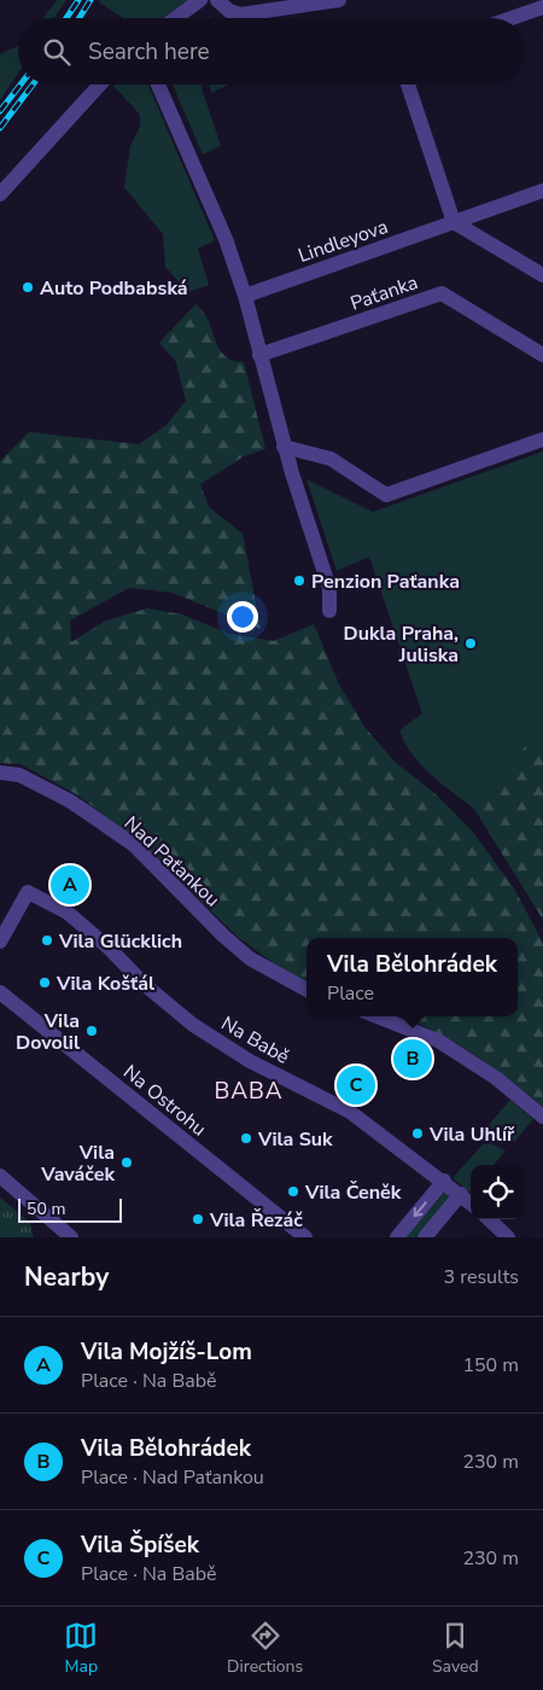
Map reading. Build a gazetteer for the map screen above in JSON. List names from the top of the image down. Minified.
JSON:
{"streets":{"street":["Lindleyova","Paťanka","Nad Paťankou","Na Babě","Na Ostrohu"]},"districts":["BABA"],"places":["Auto Podbabská","Penzion Paťanka","Dukla Praha, Juliska","Vila Glücklich","Vila Košťál","Vila Dovolil","Vila Uhlíř","Vila Suk","Vila Vaváček","Vila Čeněk","Vila Řezáč"],"scale_bar":"50 m","page":{"search":"Search here","pins":["A","B","C"],"popup":["Vila Bělohrádek","Place"],"scale":"50 m","heading":["Nearby","3 results"],"list":[{"mark":"A","name":"Vila Mojžíš-Lom","note":"Place · Na Babě","value":"150 m"},{"mark":"B","name":"Vila Bělohrádek","note":"Place · Nad Paťankou","value":"230 m"},{"mark":"C","name":"Vila Špíšek","note":"Place · Na Babě","value":"230 m"}],"nav":["Map","Directions","Saved"]}}
